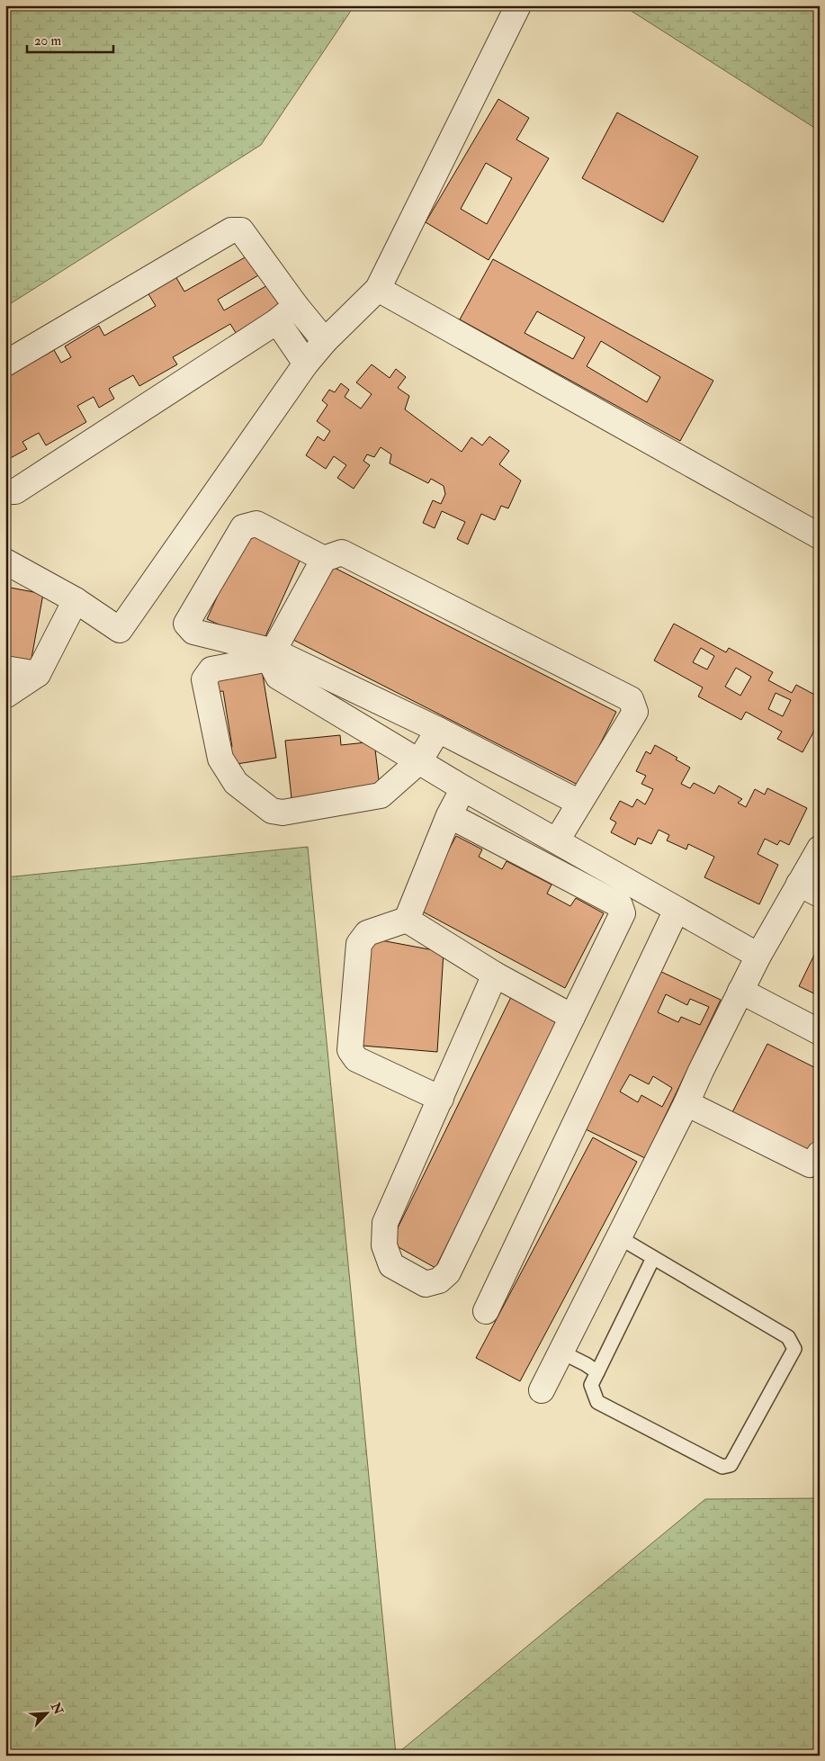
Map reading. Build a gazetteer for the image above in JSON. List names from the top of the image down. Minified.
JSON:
{"scale_bar":"20 m","north":"top right"}
